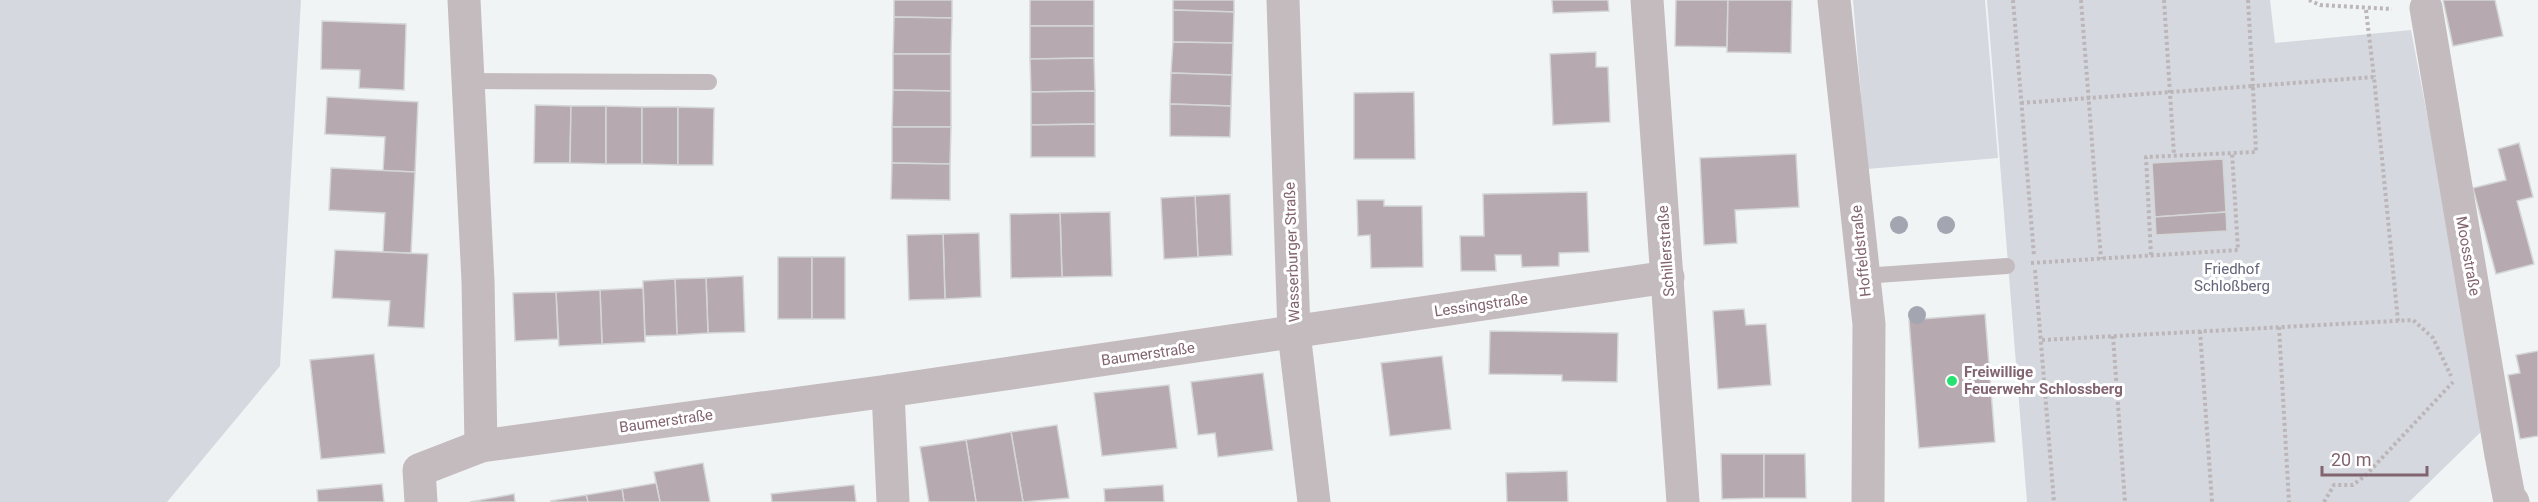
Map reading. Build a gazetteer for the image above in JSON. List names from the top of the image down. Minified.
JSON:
{"streets":{"street":["Schillerstraße","Hoffeldstraße","Wasserburger Straße","Moosstraße","Lessingstraße","Baumerstraße"]},"crossings":[["Schillerstraße","Lessingstraße"],["Wasserburger Straße","Lessingstraße"],["Wasserburger Straße","Baumerstraße"],["Lessingstraße","Baumerstraße"]],"parks":["Friedhof Schloßberg"],"places":["Freiwillige Feuerwehr Schlossberg"],"scale_bar":"20 m"}
